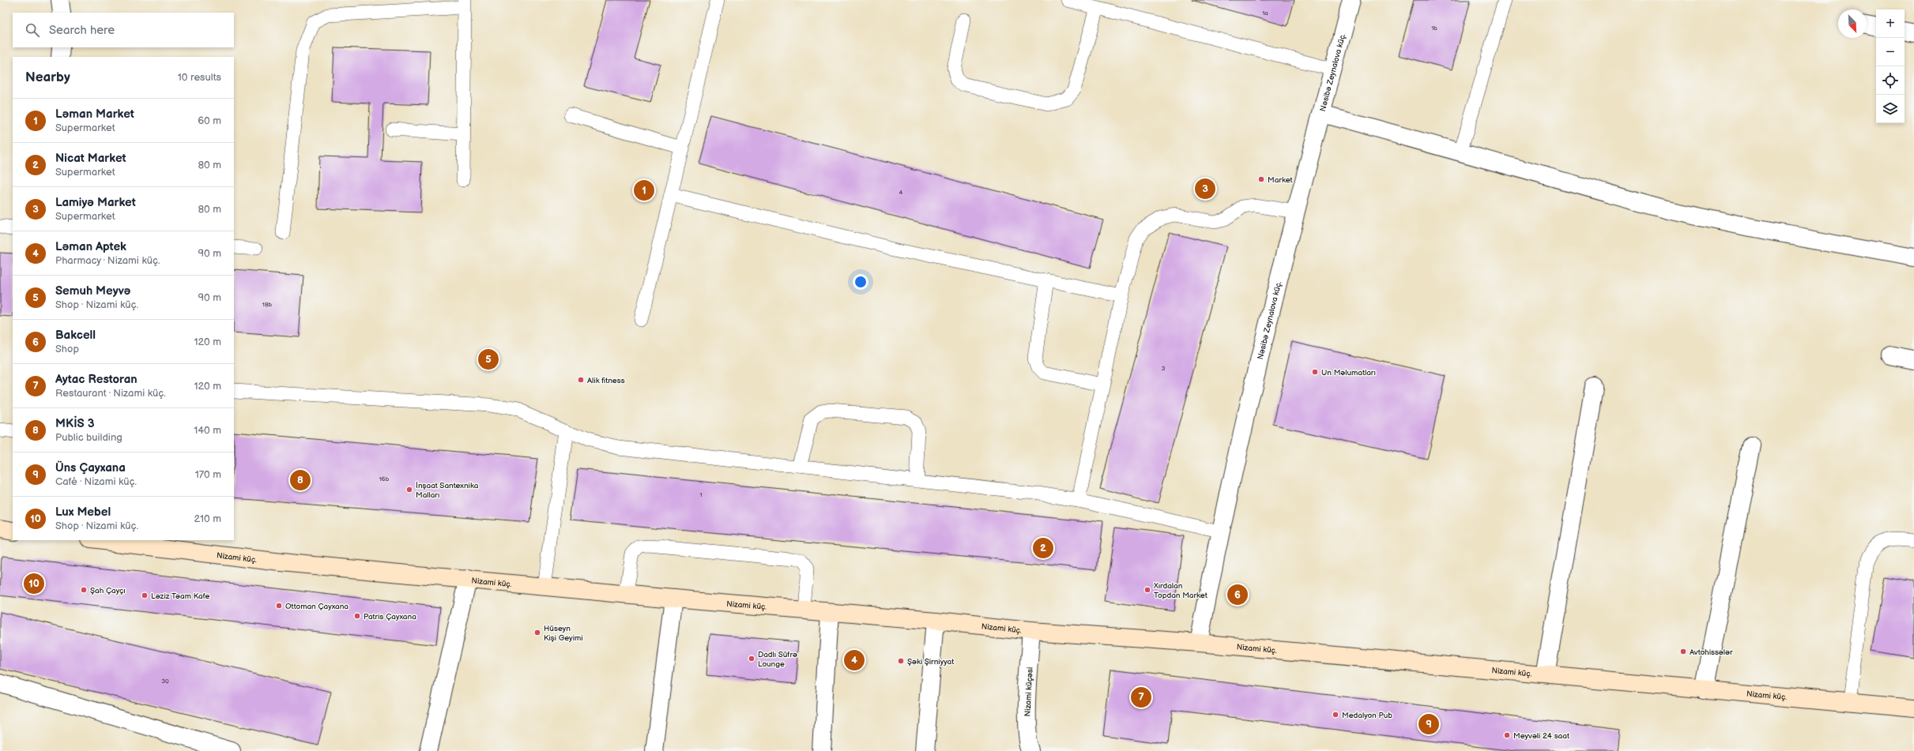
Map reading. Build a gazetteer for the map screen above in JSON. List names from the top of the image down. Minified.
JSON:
{"streets":{"street":["Nəsibə Zeynalova küç.","Nizami küç.","Nizami küçəsi"]},"crossings":[["Nəsibə Zeynalova küç.","Nizami küç."],["Nizami küç.","Nizami küçəsi"]],"places":["Market","Un Məlumatları","Alik fitness","İnşaat Santexnika Malları","Şah Çayçı","Xırdalan Topdan Market","Ləziz Təam Kafe","Ottoman Çayxana","Patris Çayxana","Hüseyn Kişi Geyimi","Avtohissələr","Dadlı Süfrə Lounge","Şəki Şirniyyat","Medalyon Pub","Meyvəli 24 saat"],"house_numbers":["1a","1b","4","18b","3","16b","1","30"],"north":"bottom right","page":{"map_buttons":["+","−"],"search":"Search here","heading":["Nearby","10 results"],"list":[{"mark":"1","name":"Ləman Market","note":"Supermarket","value":"60 m"},{"mark":"2","name":"Nicat Market","note":"Supermarket","value":"80 m"},{"mark":"3","name":"Lamiyə Market","note":"Supermarket","value":"80 m"},{"mark":"4","name":"Ləman Aptek","note":"Pharmacy · Nizami küç.","value":"90 m"},{"mark":"5","name":"Semuh Meyvə","note":"Shop · Nizami küç.","value":"90 m"},{"mark":"6","name":"Bakcell","note":"Shop","value":"120 m"},{"mark":"7","name":"Aytac Restoran","note":"Restaurant · Nizami küç.","value":"120 m"},{"mark":"8","name":"MKİS 3","note":"Public building","value":"140 m"},{"mark":"9","name":"Üns Çayxana","note":"Café · Nizami küç.","value":"170 m"},{"mark":"10","name":"Lux Mebel","note":"Shop · Nizami küç.","value":"210 m"}],"pins":["3","1","5","8","2","10","6","4","7","9"]}}
